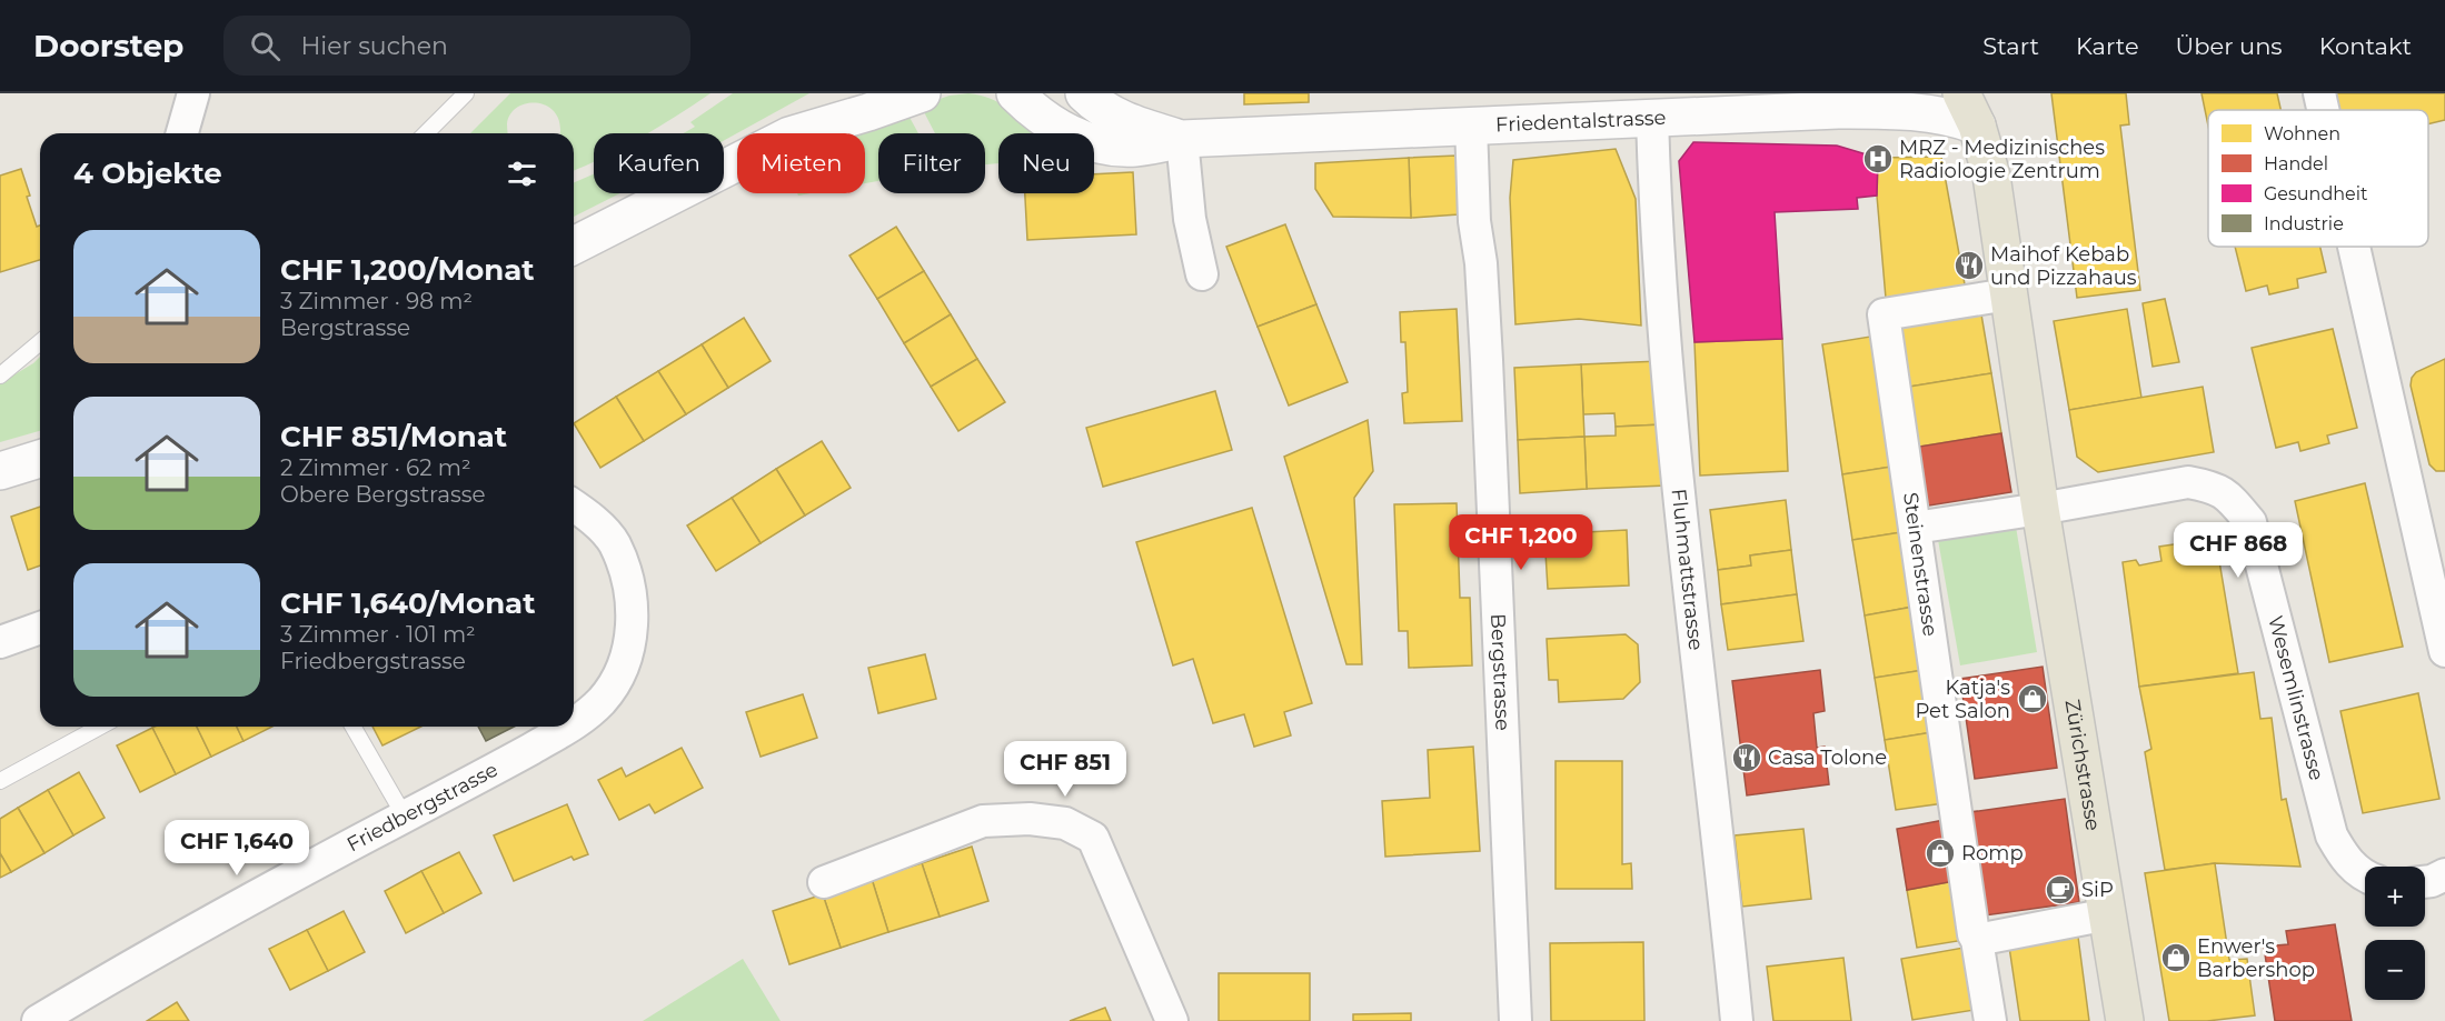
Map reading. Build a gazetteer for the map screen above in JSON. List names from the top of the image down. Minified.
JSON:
{"streets":{"main road":["Friedentalstrasse","Zürichstrasse"],"street":["Steinenstrasse","Fluhmattstrasse","Bergstrasse","Wesemlinstrasse","Friedbergstrasse"]},"crossings":[["Friedentalstrasse","Fluhmattstrasse"],["Friedentalstrasse","Bergstrasse"],["Friedentalstrasse","Zürichstrasse"],["Steinenstrasse","Zürichstrasse"],["Wesemlinstrasse","Zürichstrasse"]],"places":{"hospital":["MRZ - Medizinisches Radiologie Zentrum"],"restaurant":["Maihof Kebab und Pizzahaus","Casa Tolone"],"shop":["Katja's Pet Salon","Romp","Enwer's Barbershop"],"cafe":["SiP"]},"legend":["Wohnen","Handel","Gesundheit","Industrie"],"page":{"header":"Doorstep","search":"Hier suchen","nav":["Start","Karte","Über uns","Kontakt"],"chip":["Kaufen","Mieten","Filter","Neu"],"heading":"4 Objekte","list":[{"name":"CHF 1,200/Monat","note":"3 Zimmer · 98 m² · Bergstrasse"},{"name":"CHF 851/Monat","note":"2 Zimmer · 62 m² · Obere Bergstrasse"},{"name":"CHF 1,640/Monat","note":"3 Zimmer · 101 m² · Friedbergstrasse"}],"price":["CHF 1,200","CHF 868","CHF 851","CHF 1,640"],"map_buttons":["+","−"]}}
